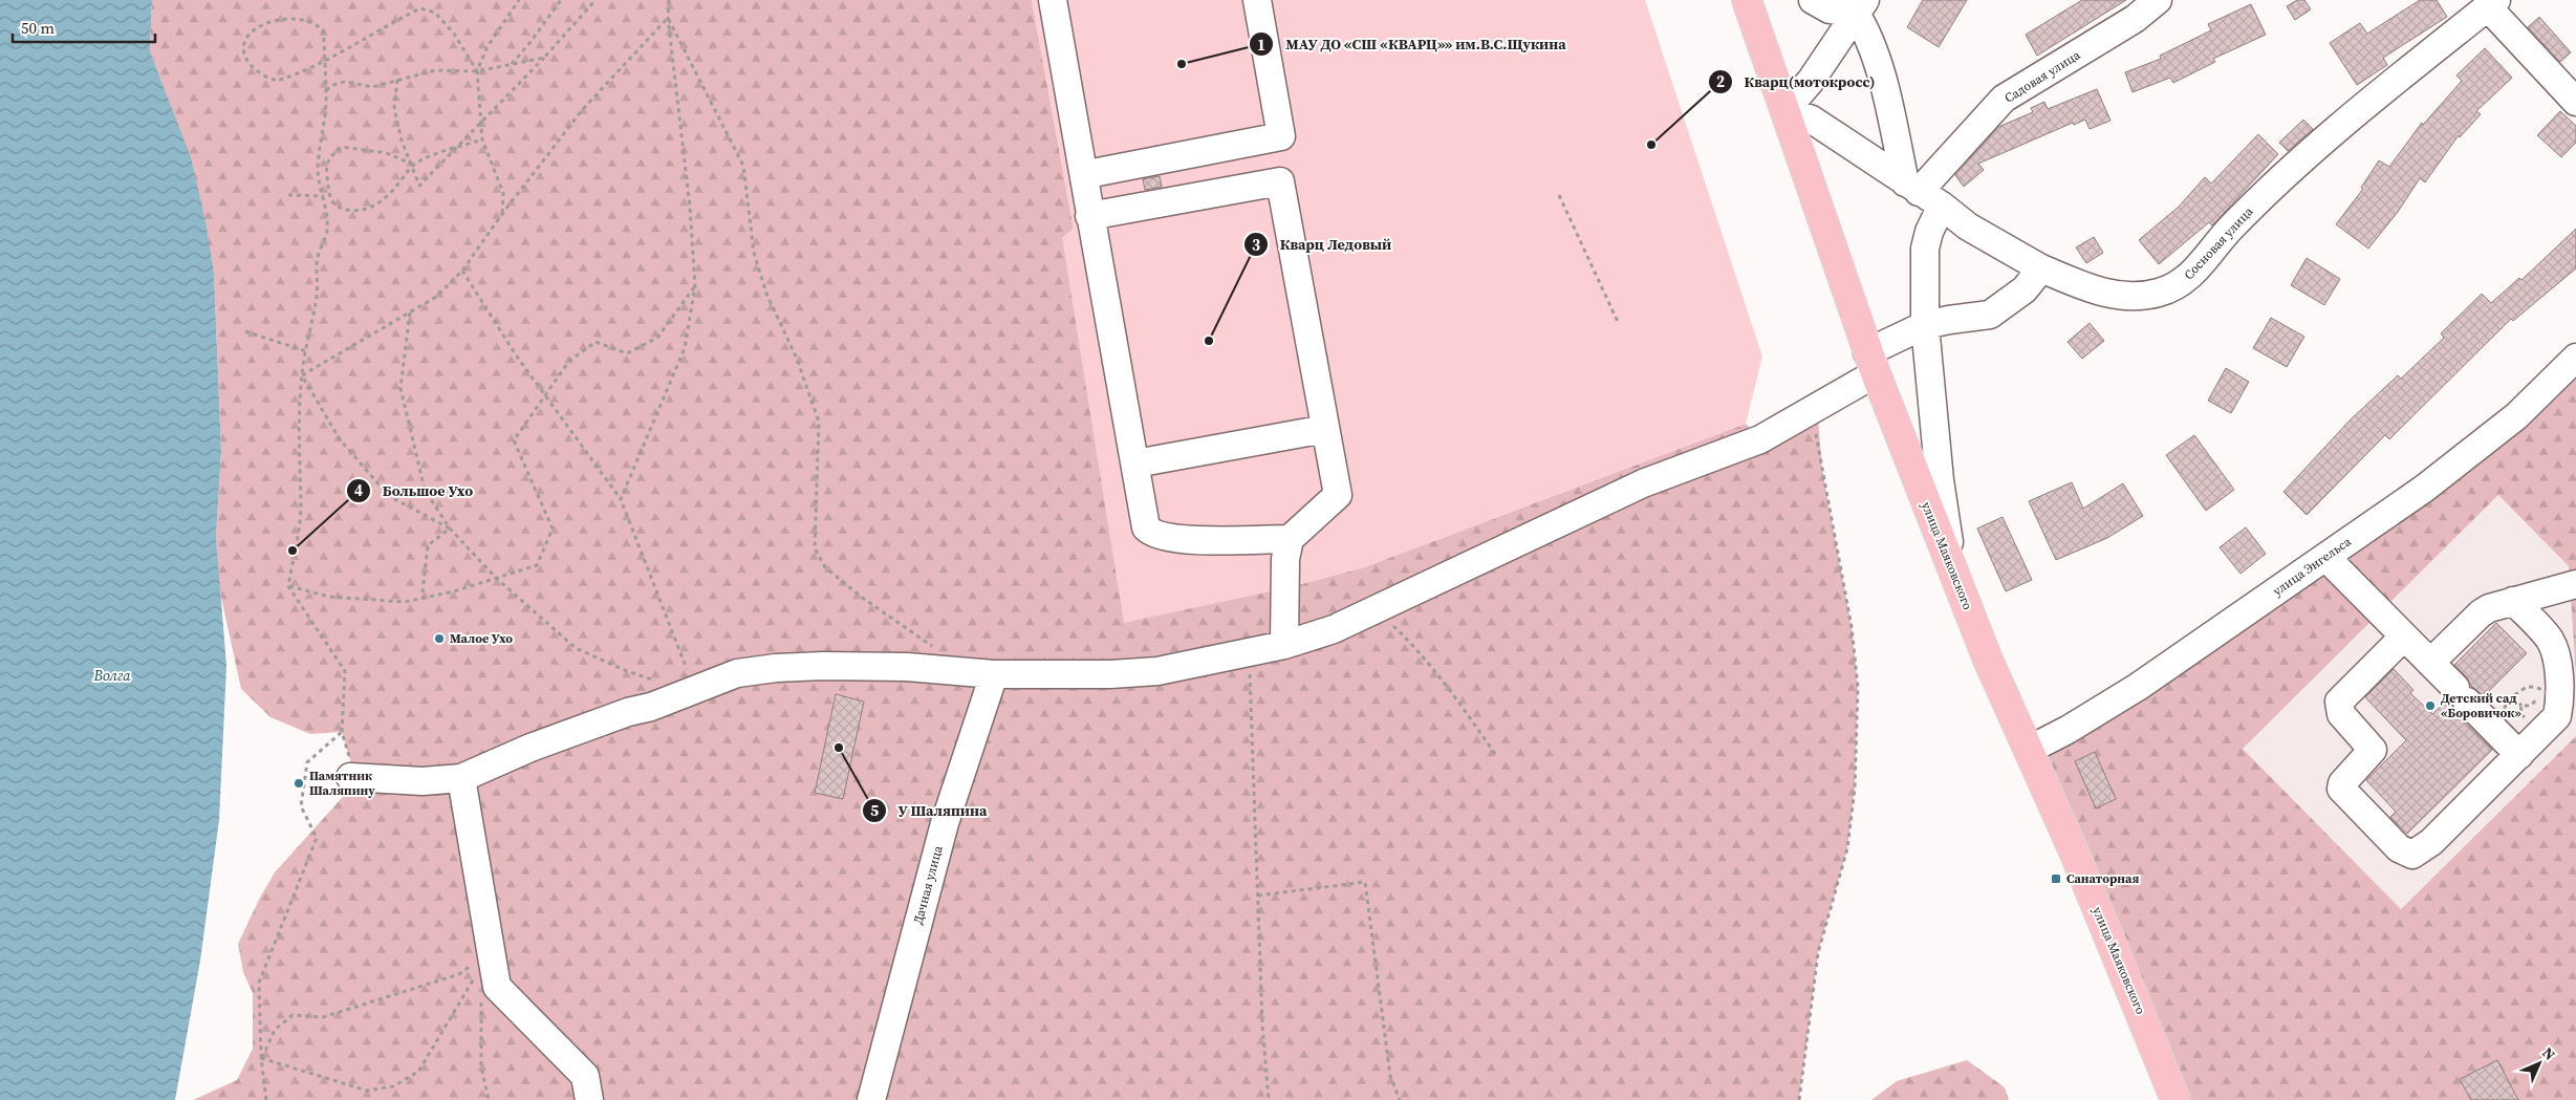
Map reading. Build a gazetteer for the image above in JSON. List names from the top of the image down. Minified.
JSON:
{"streets":{"main road":["улица Маяковского"],"street":["Садовая улица","Сосновая улица","улица Энгельса","Дачная улица"]},"crossings":[["Садовая улица","Сосновая улица"],["Сосновая улица","улица Маяковского"],["улица Маяковского","улица Энгельса"]],"water":["Волга"],"places":{"other":["МАУ ДО «СШ «КВАРЦ»» им.В.С.Щукина","Кварц(мотокросс)","Кварц Ледовый","Большое Ухо","Малое Ухо","Детский сад «Боровичок»","У Шаляпина","Памятник Шаляпину"],"transit":["Санаторная"]},"scale_bar":"50 m","north":"top right"}
